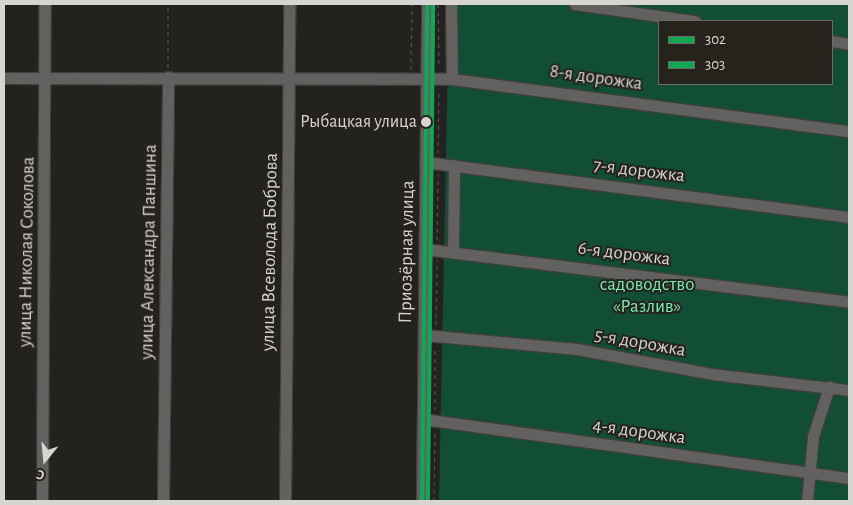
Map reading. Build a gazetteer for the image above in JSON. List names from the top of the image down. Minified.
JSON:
{"streets":{"street":["8-я дорожка","7-я дорожка","улица Николая Соколова","улица Александра Паншина","улица Всеволода Боброва","Приозёрная улица","6-я дорожка","5-я дорожка","4-я дорожка"]},"crossings":[["8-я дорожка","Приозёрная улица"],["7-я дорожка","Приозёрная улица"],["Приозёрная улица","6-я дорожка"],["Приозёрная улица","5-я дорожка"],["Приозёрная улица","4-я дорожка"]],"parks":["садоводство «Разлив»"],"places":["Рыбацкая улица"],"lines":["transit line 302","transit line 303"],"legend":["302","303"],"north":"bottom"}
